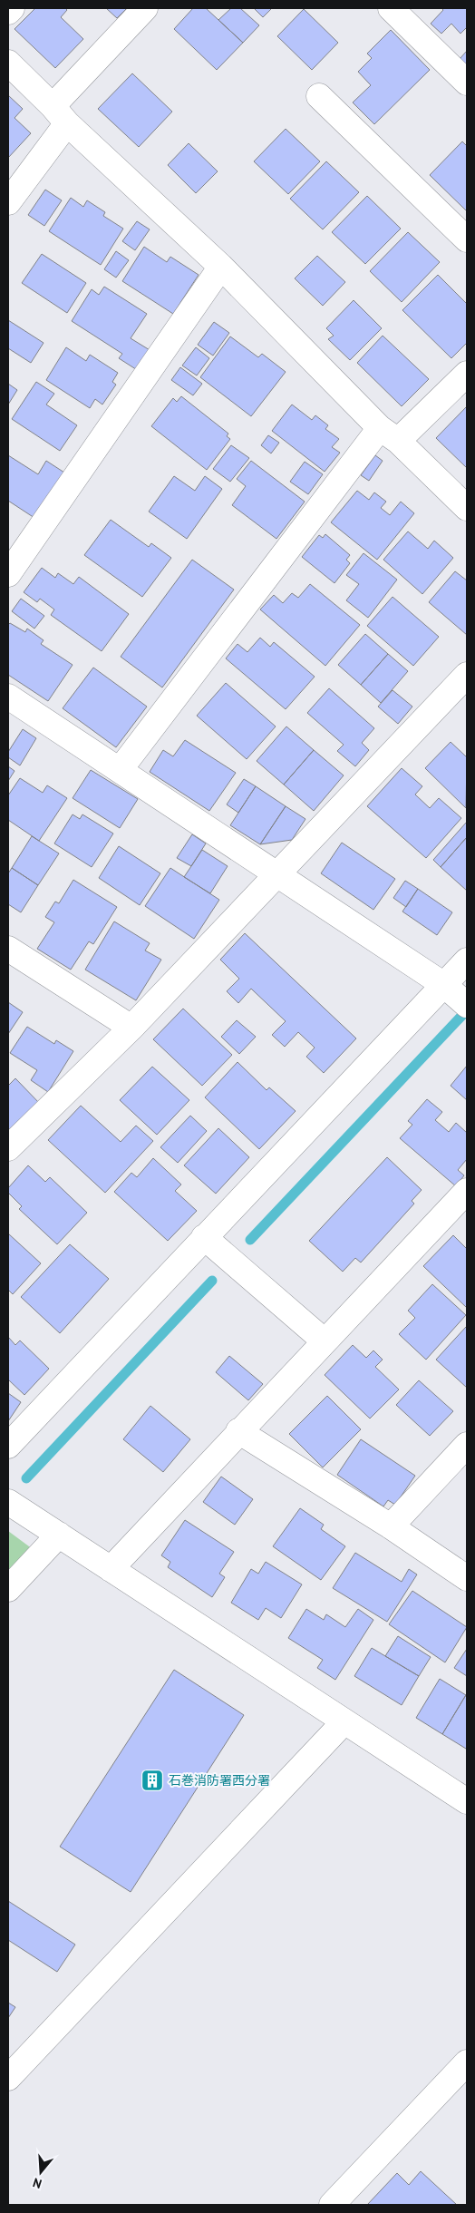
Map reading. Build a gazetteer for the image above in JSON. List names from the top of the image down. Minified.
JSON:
{"places":{"building":["石巻消防署西分署"]},"north":"bottom"}
